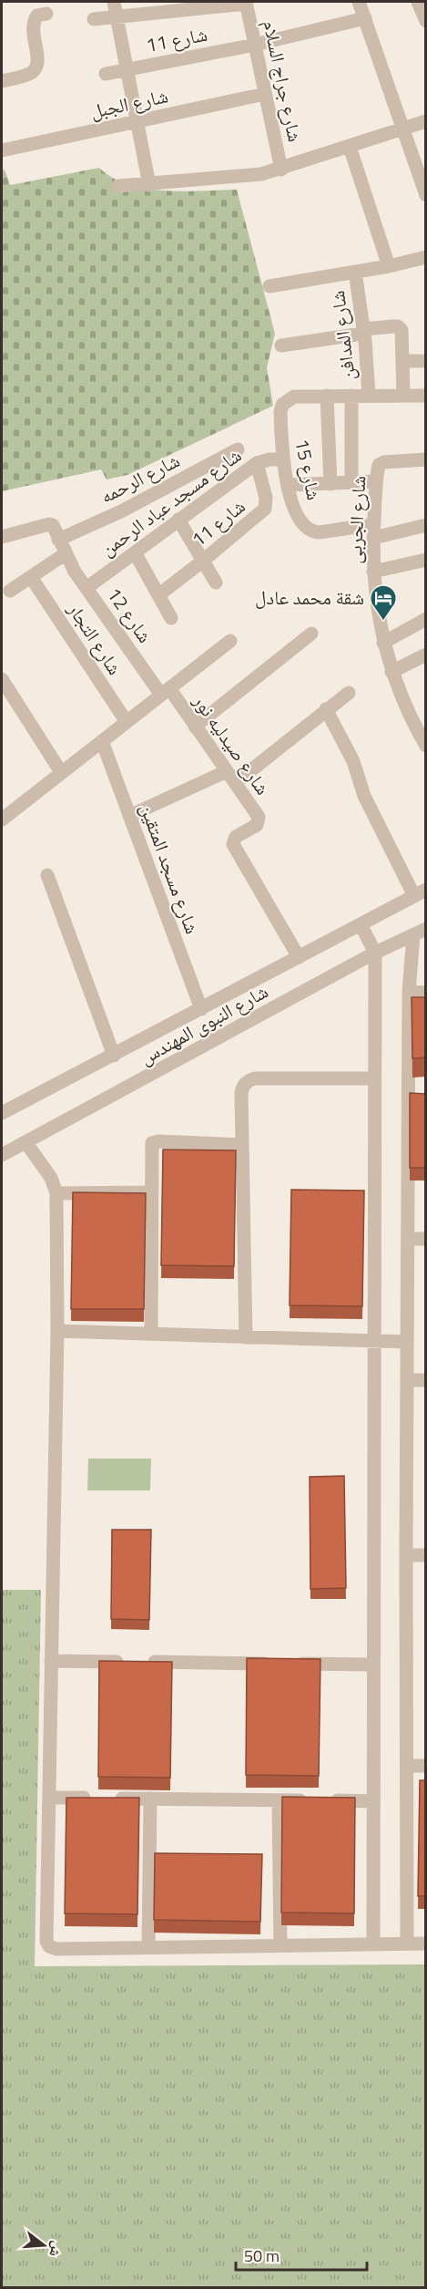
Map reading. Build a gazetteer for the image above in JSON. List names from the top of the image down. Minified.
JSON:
{"streets":{"street":["شارع 11","شارع جراج السلام","شارع الجبل","شارع المدافن","شارع 15","شارع الرحمه","شارع مسجد عباد الرحمن","شارع الجربى","شارع 12","شارع التجار","شارع صيدليه نور","شارع مسجد المتقين","شارع النبوى المهندس"]},"crossings":[["شارع 11","شارع جراج السلام"],["شارع 11","شارع مسجد عباد الرحمن"],["شارع جراج السلام","شارع الجبل"],["شارع 15","شارع مسجد عباد الرحمن"],["شارع 15","شارع الجربى"],["شارع الرحمه","شارع 12"],["شارع مسجد عباد الرحمن","شارع 12"],["شارع 12","شارع صيدليه نور"],["شارع صيدليه نور","شارع النبوى المهندس"],["شارع مسجد المتقين","شارع النبوى المهندس"]],"places":{"hotel":["شقة محمد عادل"]},"scale_bar":"50 m","north":"right"}
